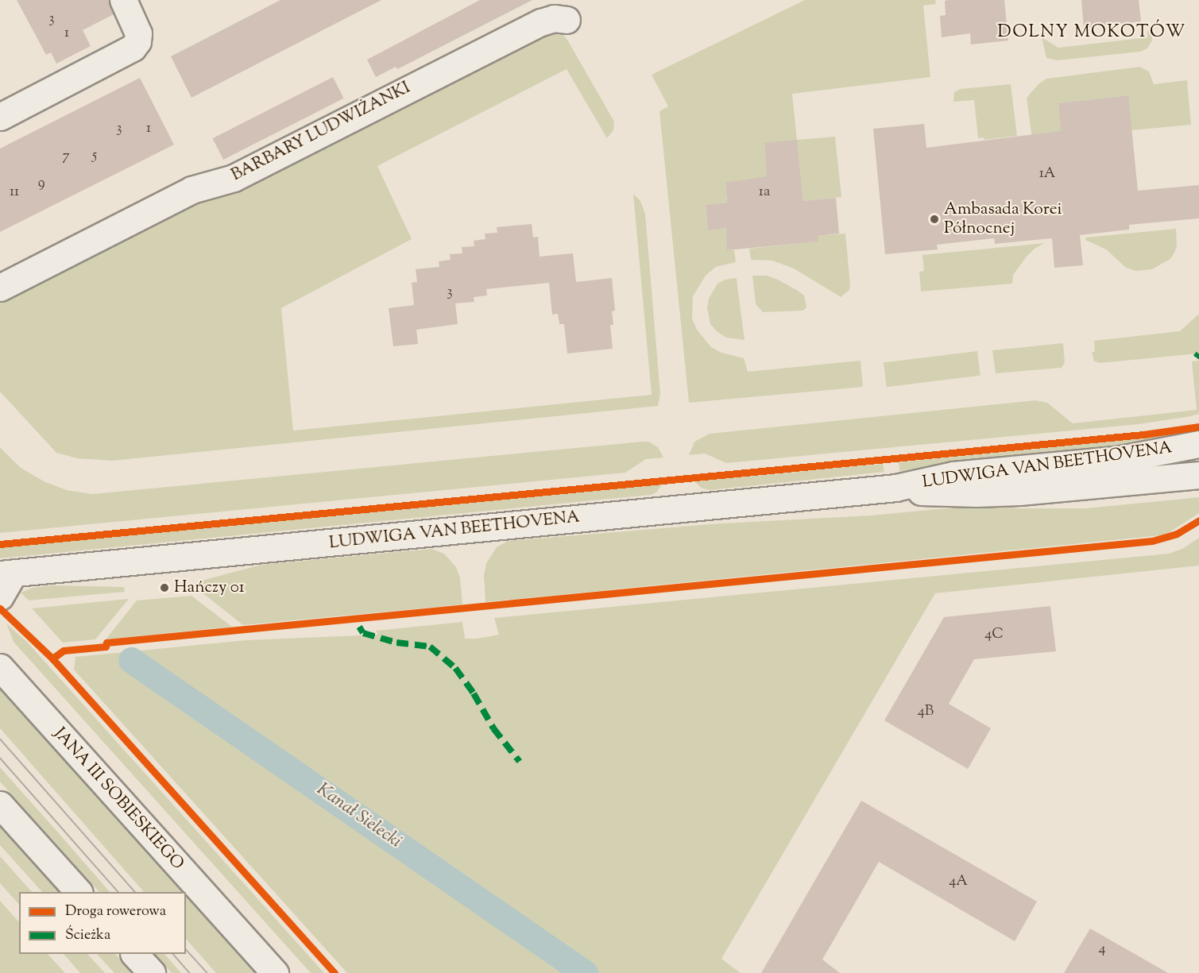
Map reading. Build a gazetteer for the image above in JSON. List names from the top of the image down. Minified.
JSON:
{"streets":{"street":["BARBARY LUDWIŻANKI","LUDWIGA VAN BEETHOVENA","JANA III SOBIESKIEGO"]},"districts":["DOLNY MOKOTÓW"],"water":["Kanał Sielecki"],"places":["Ambasada Korei Północnej","Hańczy 01"],"house_numbers":["3","1","3","1","5","7","1A","9","11","1a","3","4C","4B","4A","4"],"legend":["Droga rowerowa","Ścieżka"]}
